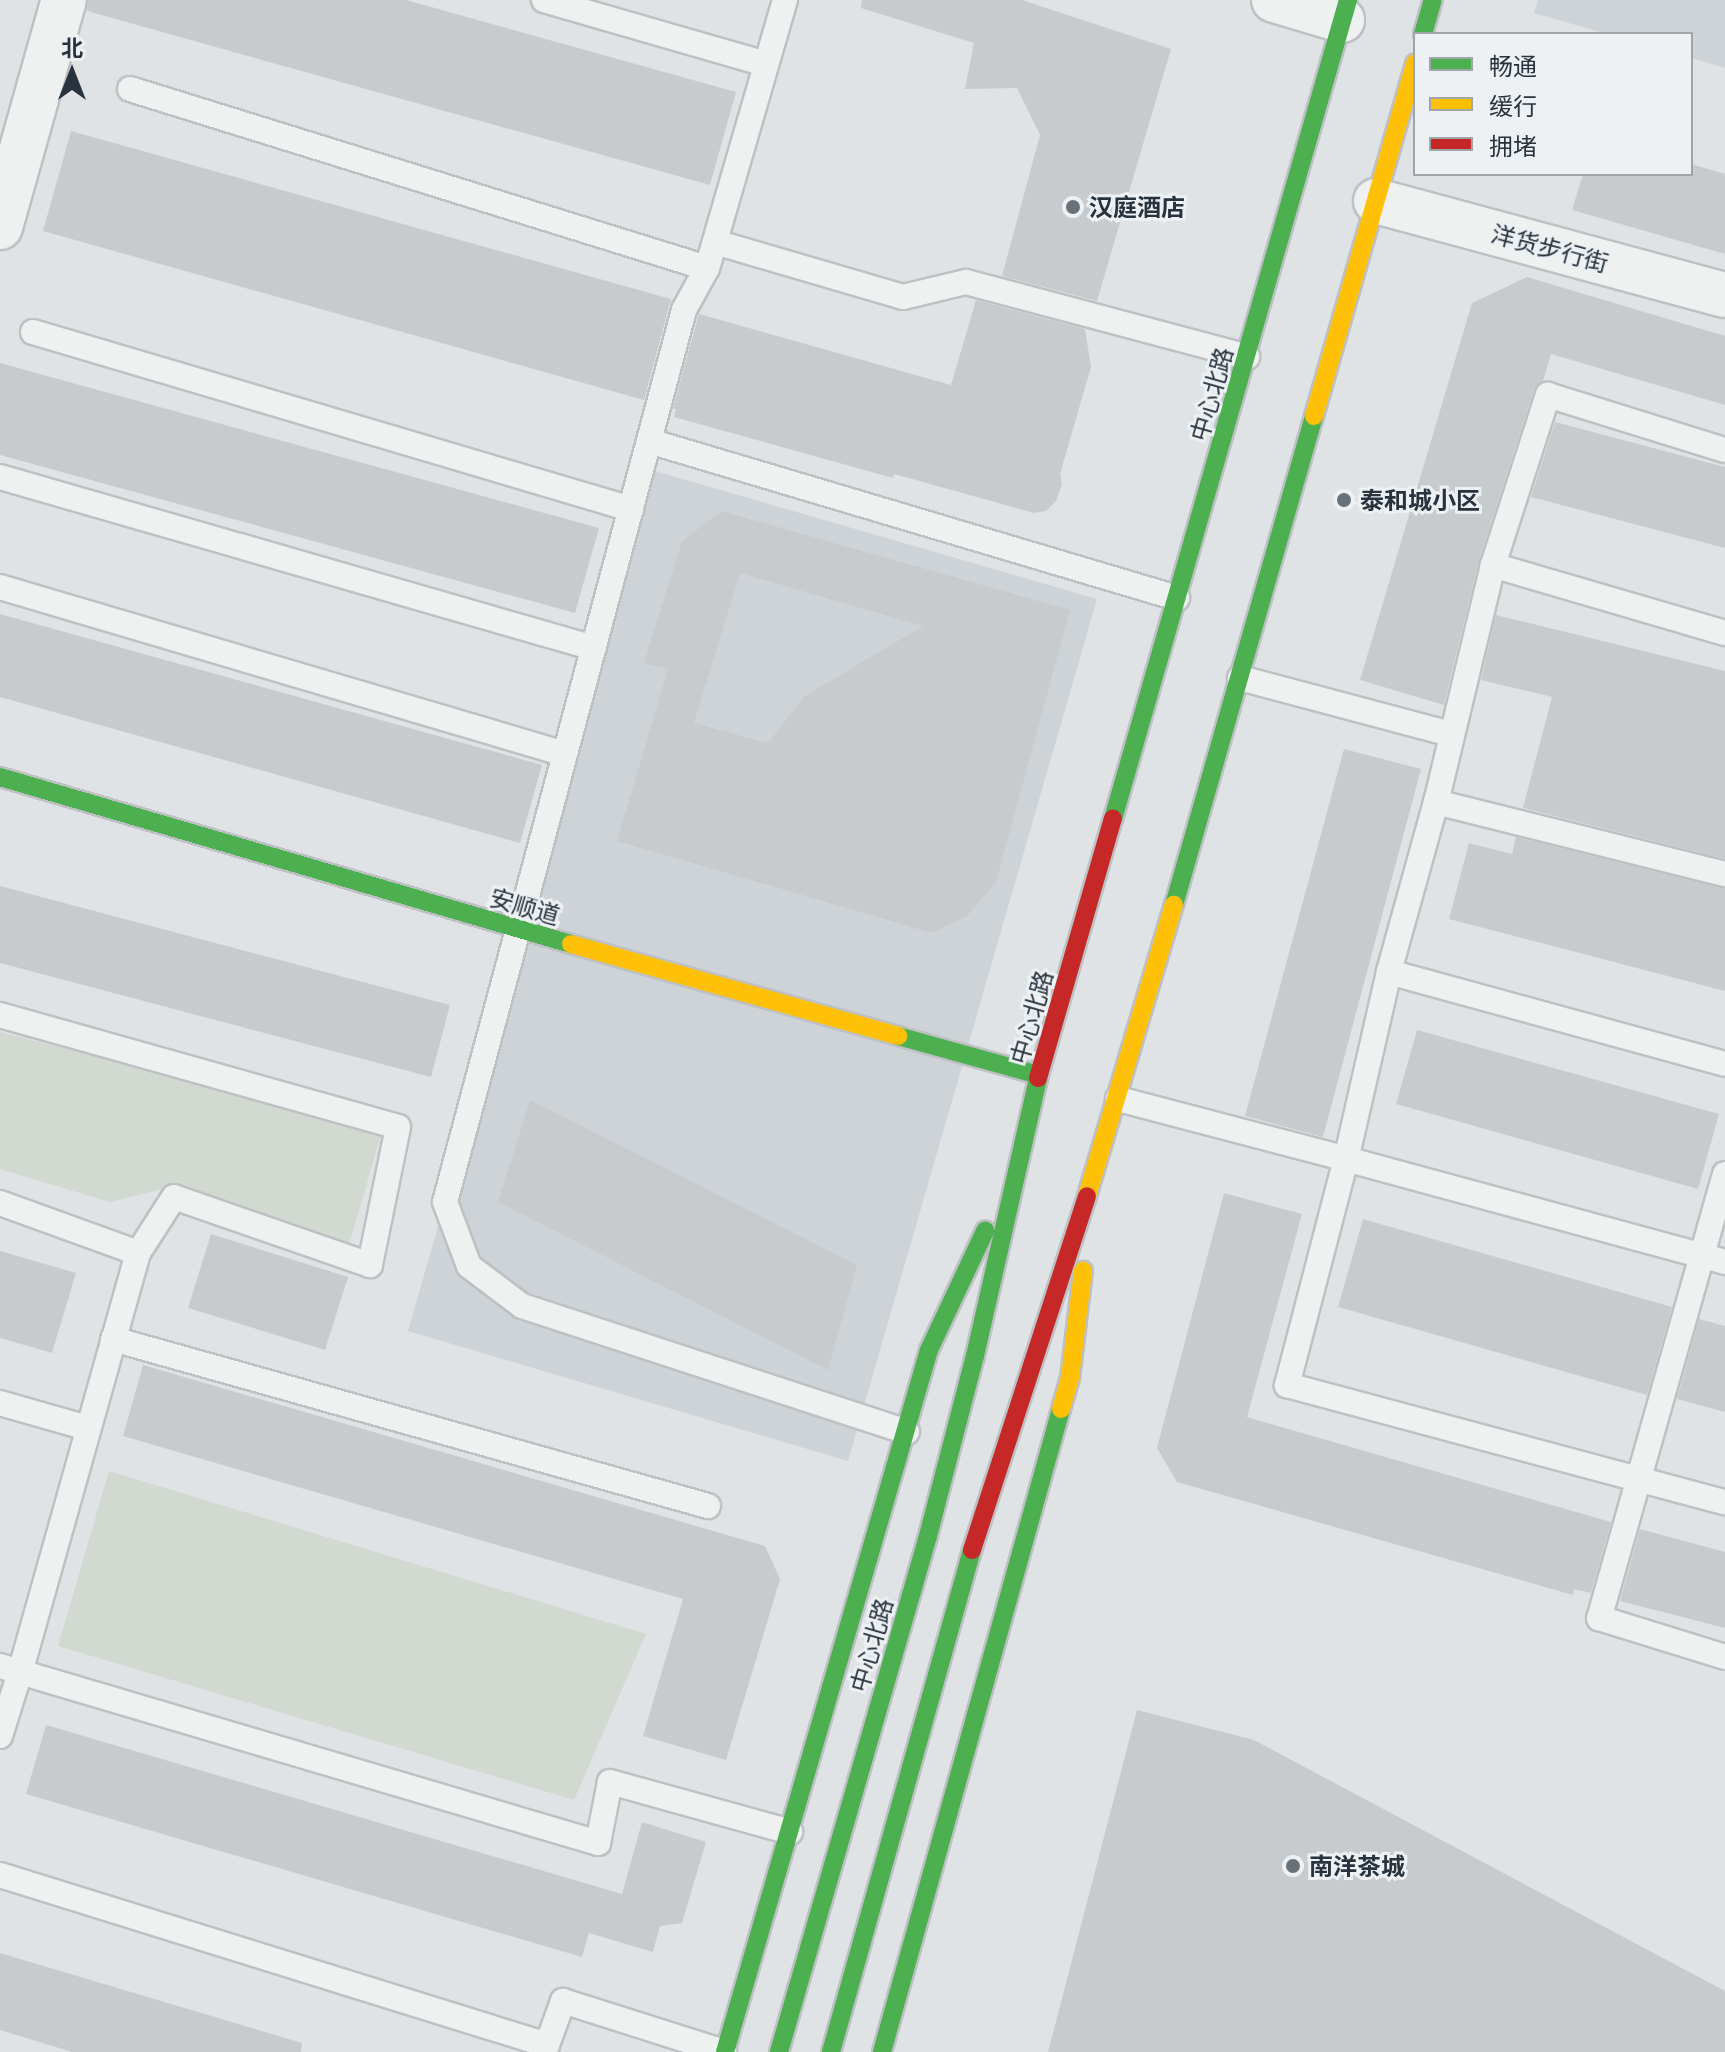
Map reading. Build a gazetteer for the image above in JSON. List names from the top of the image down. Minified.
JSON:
{"streets":{"main road":["中心北路","安顺道"],"street":["洋货步行街"]},"crossings":[["中心北路","安顺道"]],"places":["汉庭酒店","泰和城小区","南洋茶城"],"legend":["畅通","缓行","拥堵"],"north":"top"}
